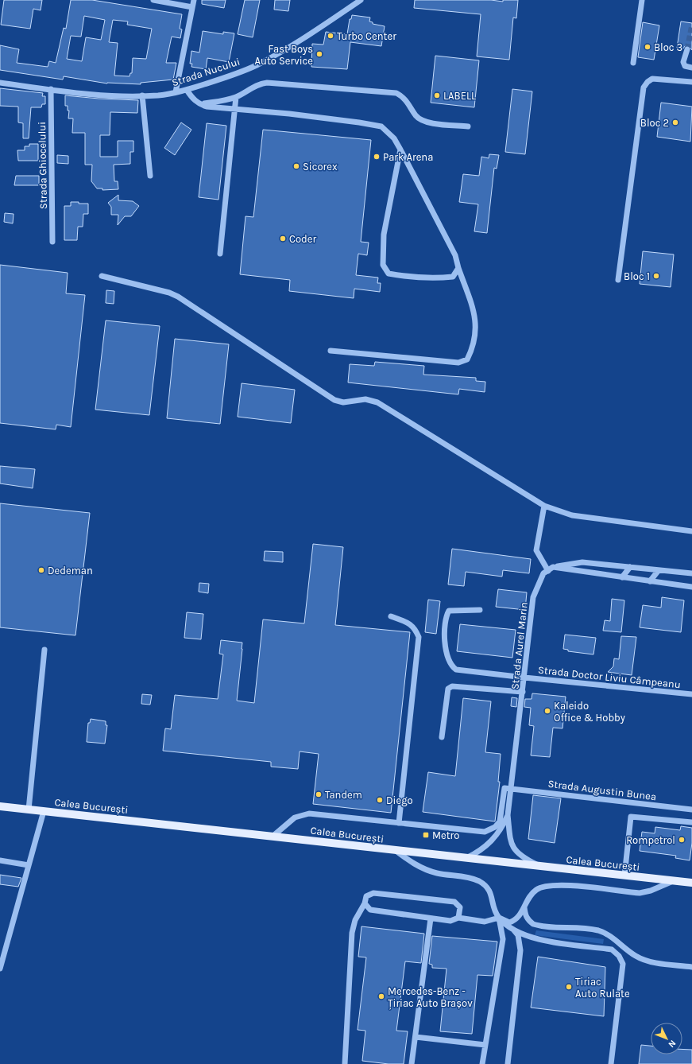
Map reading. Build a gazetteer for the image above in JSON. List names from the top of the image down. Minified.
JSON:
{"streets":{"main road":["Calea București"],"street":["Strada Nucului","Strada Ghiocelului","Strada Aurel Marin","Strada Doctor Liviu Câmpeanu","Strada Augustin Bunea"]},"crossings":[["Strada Nucului","Strada Ghiocelului"],["Strada Aurel Marin","Strada Doctor Liviu Câmpeanu"],["Strada Aurel Marin","Strada Augustin Bunea"],["Strada Aurel Marin","Calea București"]],"places":{"other":["Turbo Center","Bloc 3","Fast Boys Auto Service","LABELL","Bloc 2","Park Arena","Sicorex","Coder","Bloc 1","Dedeman","Kaleido Office & Hobby","Tandem","Diego","Rompetrol","Tiriac Auto Rulate","Mercedes-Benz - Țiriac Auto Brașov"],"transit":["Metro"]},"north":"bottom right"}
